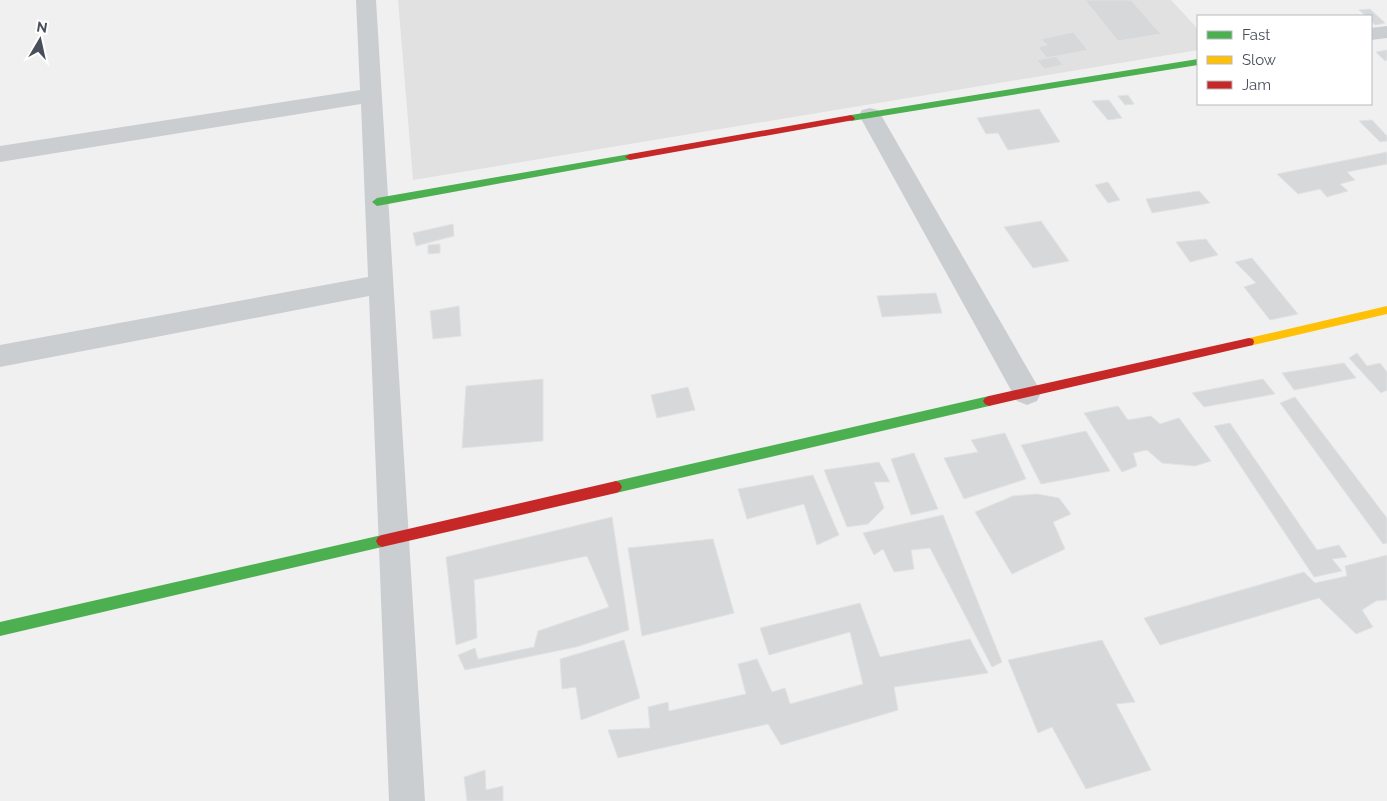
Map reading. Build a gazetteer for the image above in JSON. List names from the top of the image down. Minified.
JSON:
{"legend":["Fast","Slow","Jam"],"north":"top"}
